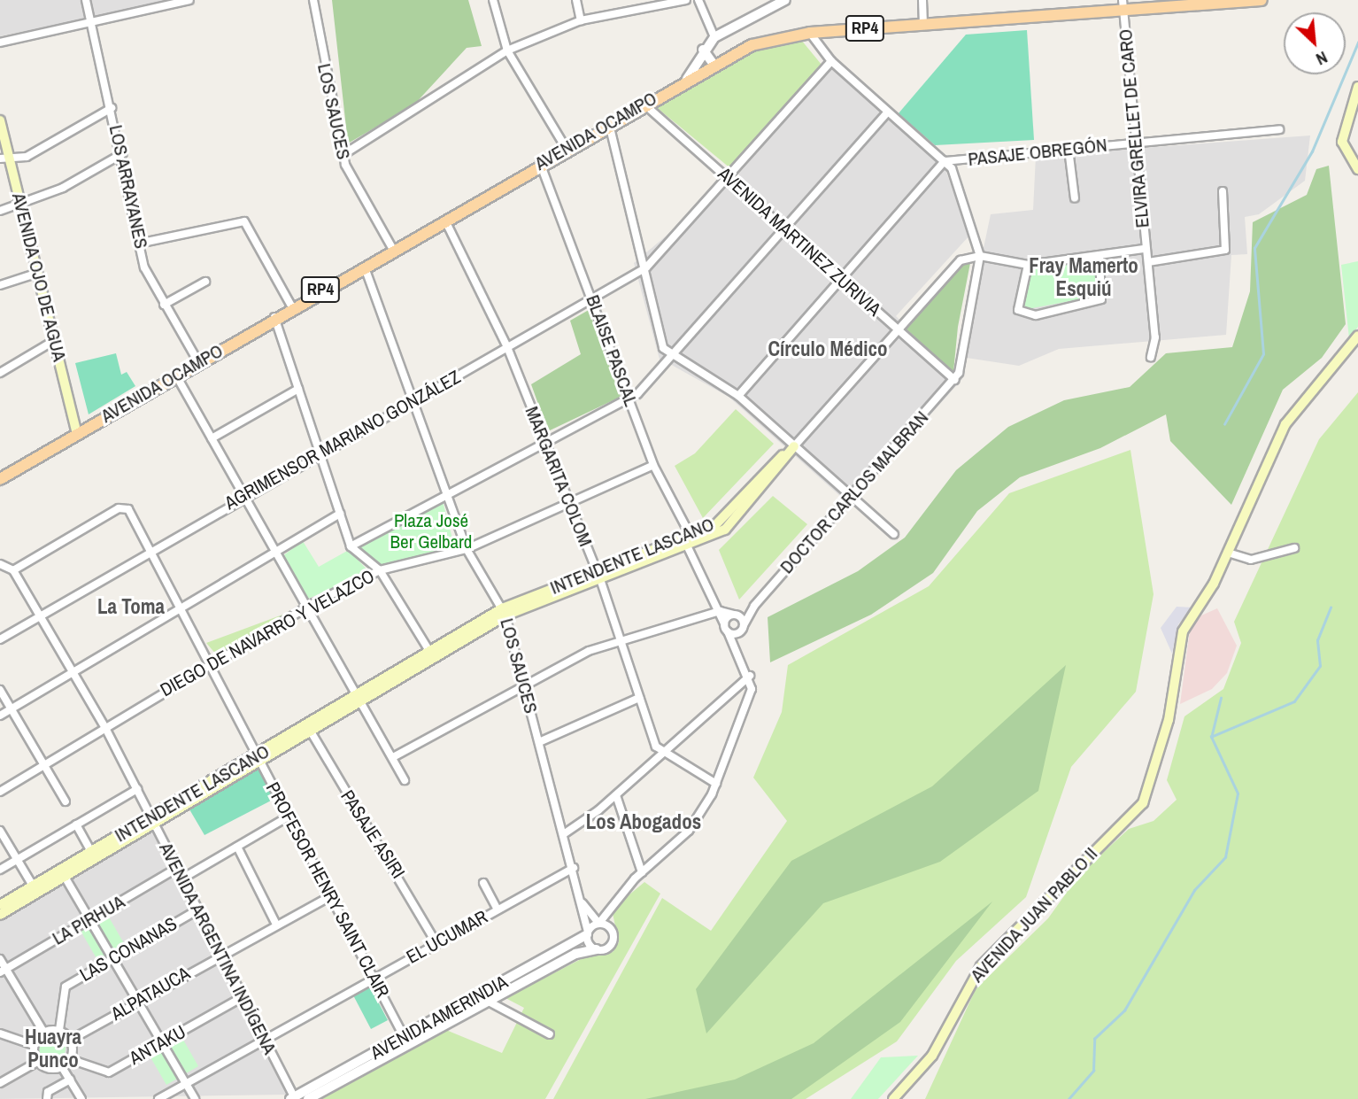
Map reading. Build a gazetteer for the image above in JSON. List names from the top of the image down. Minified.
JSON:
{"streets":{"main road":["RP4","AVENIDA OCAMPO","AVENIDA OJO DE AGUA","INTENDENTE LASCANO","AVENIDA JUAN PABLO II"],"street":["LOS SAUCES","ELVIRA GRELLET DE CARO","PASAJE OBREGÓN","LOS ARRAYANES","AVENIDA MARTINEZ ZURIVIA","BLAISE PASCAL","AGRIMENSOR MARIANO GONZÁLEZ","MARGARITA COLOM","DOCTOR CARLOS MALBRAN","DIEGO DE NAVARRO Y VELAZCO","PASAJE ASIRI","PROFESOR HENRY SAINT CLAIR","LA PIRHUA","EL UCUMAR","AVENIDA ARGENTINA INDÍGENA","LAS CONANAS","ALPATAUCA","AVENIDA AMERINDIA","ANTAKU"]},"crossings":[["LOS SAUCES","AVENIDA OCAMPO"],["LOS SAUCES","AGRIMENSOR MARIANO GONZÁLEZ"],["LOS SAUCES","INTENDENTE LASCANO"],["LOS SAUCES","DIEGO DE NAVARRO Y VELAZCO"],["LOS SAUCES","EL UCUMAR"],["LOS SAUCES","AVENIDA AMERINDIA"],["ELVIRA GRELLET DE CARO","AVENIDA OCAMPO"],["ELVIRA GRELLET DE CARO","PASAJE OBREGÓN"],["AVENIDA OCAMPO","LOS ARRAYANES"],["AVENIDA OCAMPO","AVENIDA MARTINEZ ZURIVIA"],["AVENIDA OCAMPO","AVENIDA OJO DE AGUA"],["AVENIDA OCAMPO","BLAISE PASCAL"],["AVENIDA OCAMPO","MARGARITA COLOM"],["AVENIDA MARTINEZ ZURIVIA","AGRIMENSOR MARIANO GONZÁLEZ"],["AVENIDA MARTINEZ ZURIVIA","DOCTOR CARLOS MALBRAN"],["BLAISE PASCAL","AGRIMENSOR MARIANO GONZÁLEZ"],["BLAISE PASCAL","INTENDENTE LASCANO"],["BLAISE PASCAL","DIEGO DE NAVARRO Y VELAZCO"],["AGRIMENSOR MARIANO GONZÁLEZ","MARGARITA COLOM"],["AGRIMENSOR MARIANO GONZÁLEZ","PROFESOR HENRY SAINT CLAIR"],["AGRIMENSOR MARIANO GONZÁLEZ","AVENIDA ARGENTINA INDÍGENA"],["MARGARITA COLOM","INTENDENTE LASCANO"],["MARGARITA COLOM","DIEGO DE NAVARRO Y VELAZCO"],["INTENDENTE LASCANO","PASAJE ASIRI"],["INTENDENTE LASCANO","PROFESOR HENRY SAINT CLAIR"],["INTENDENTE LASCANO","AVENIDA ARGENTINA INDÍGENA"],["DIEGO DE NAVARRO Y VELAZCO","PROFESOR HENRY SAINT CLAIR"],["DIEGO DE NAVARRO Y VELAZCO","AVENIDA ARGENTINA INDÍGENA"],["PASAJE ASIRI","EL UCUMAR"],["PROFESOR HENRY SAINT CLAIR","EL UCUMAR"],["PROFESOR HENRY SAINT CLAIR","AVENIDA ARGENTINA INDÍGENA"],["PROFESOR HENRY SAINT CLAIR","ALPATAUCA"],["PROFESOR HENRY SAINT CLAIR","AVENIDA AMERINDIA"],["LA PIRHUA","AVENIDA ARGENTINA INDÍGENA"],["EL UCUMAR","AVENIDA ARGENTINA INDÍGENA"],["AVENIDA ARGENTINA INDÍGENA","LAS CONANAS"],["AVENIDA ARGENTINA INDÍGENA","ALPATAUCA"],["AVENIDA ARGENTINA INDÍGENA","AVENIDA AMERINDIA"],["AVENIDA ARGENTINA INDÍGENA","ANTAKU"],["LAS CONANAS","ALPATAUCA"],["LAS CONANAS","ANTAKU"],["ALPATAUCA","ANTAKU"]],"districts":["Fray Mamerto Esquiú","Círculo Médico","La Toma","Los Abogados","Huayra Punco"],"parks":["Plaza José Ber Gelbard"],"north":"bottom right"}
